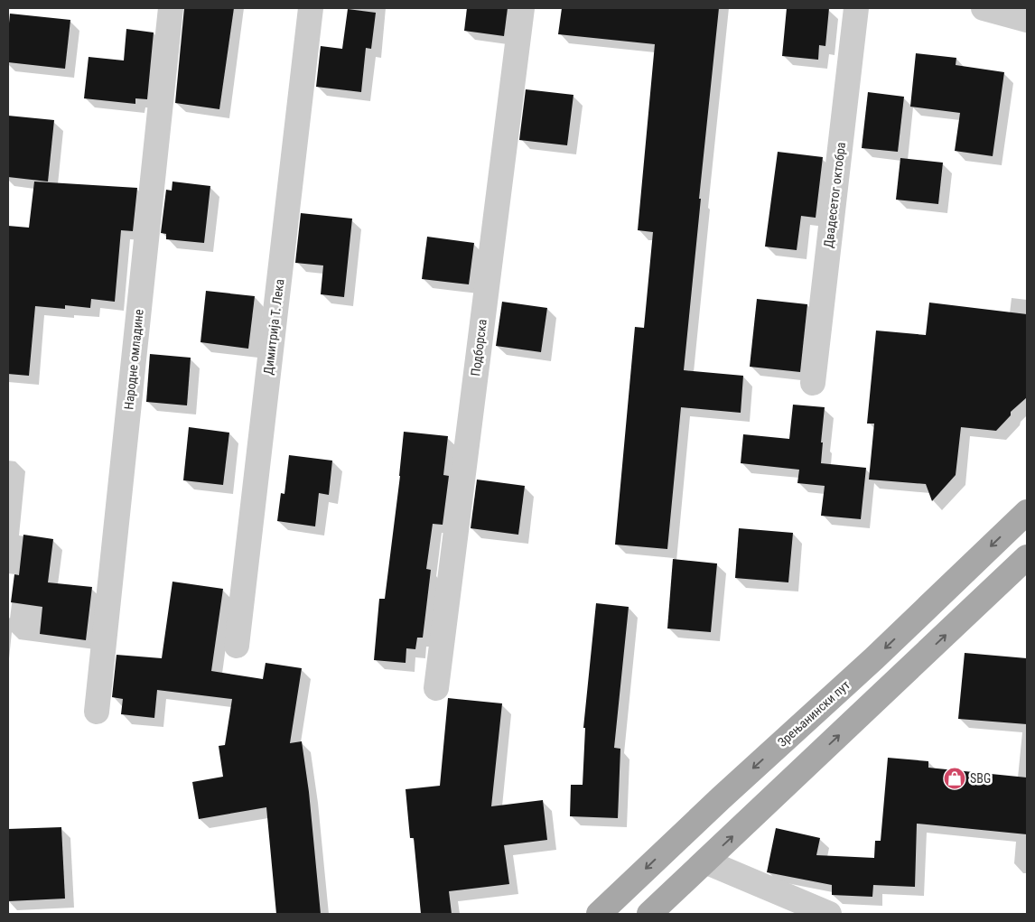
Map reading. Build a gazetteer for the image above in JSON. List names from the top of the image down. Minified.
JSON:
{"streets":{"main road":["Зрењанински пут"],"street":["Двадесетог октобра","Димитрија Т. Лека","Подборска","Народне омладине"]},"places":{"shop":["SBG"]}}
